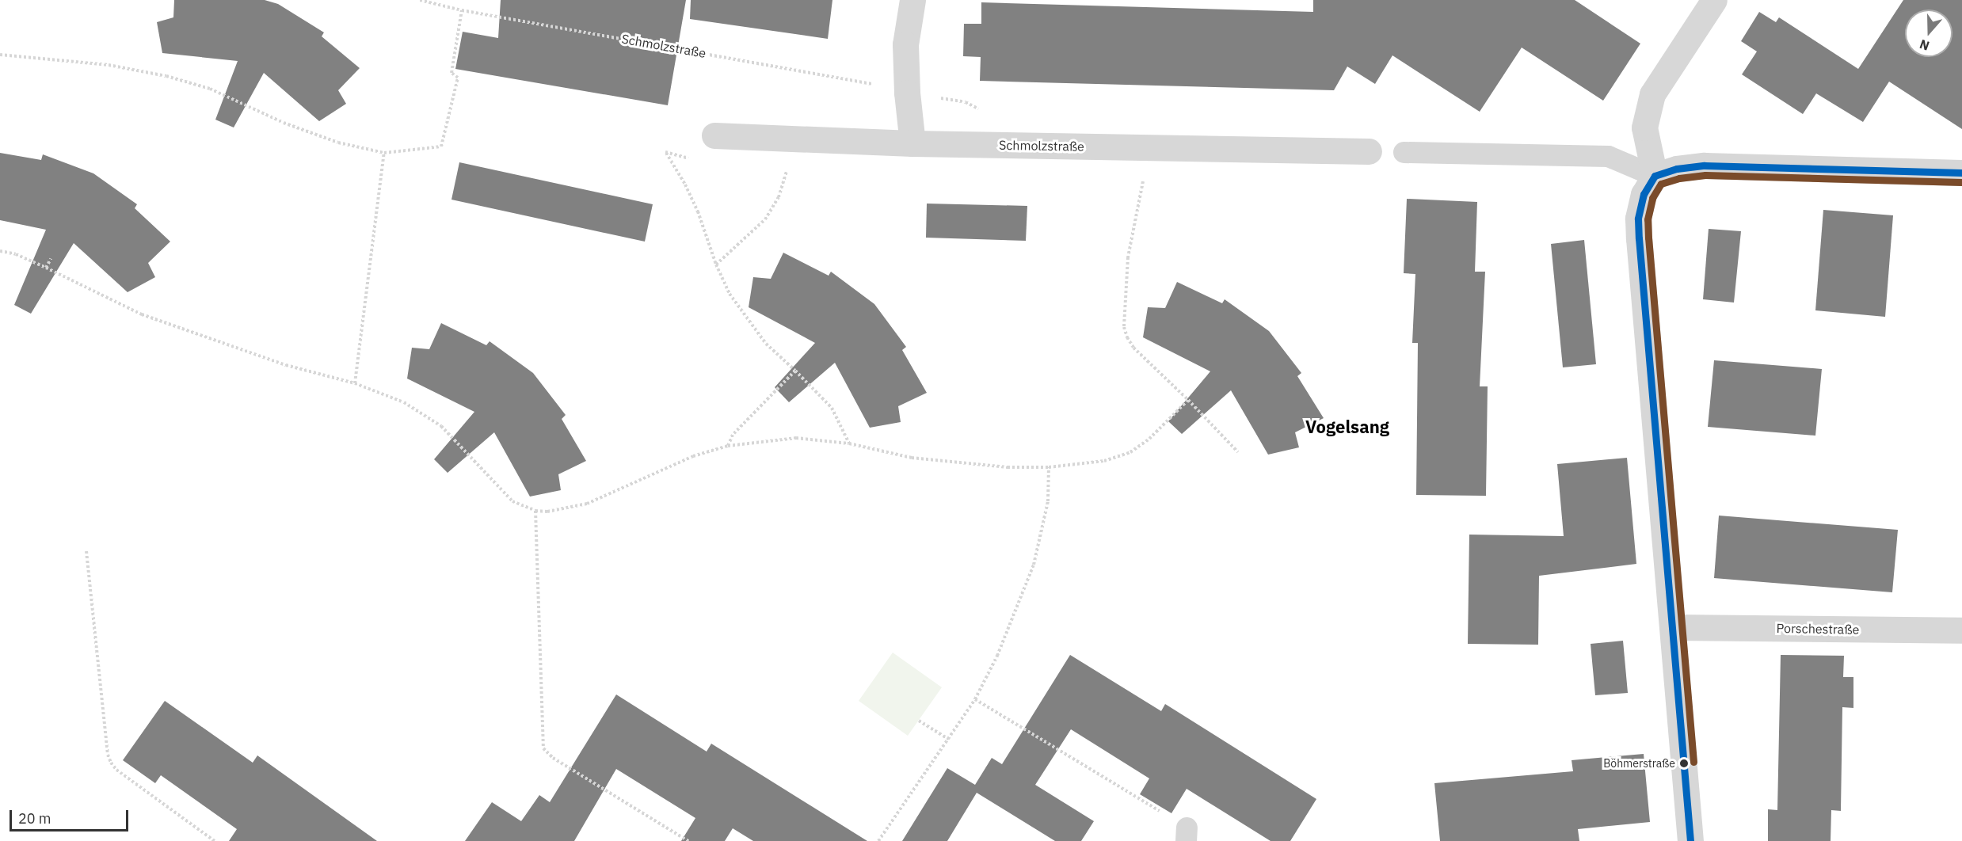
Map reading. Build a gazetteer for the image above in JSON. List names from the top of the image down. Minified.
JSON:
{"streets":{"street":["Schmolzstraße","Porschestraße"]},"districts":["Vogelsang"],"places":["Böhmerstraße"],"scale_bar":"20 m","north":"bottom"}
